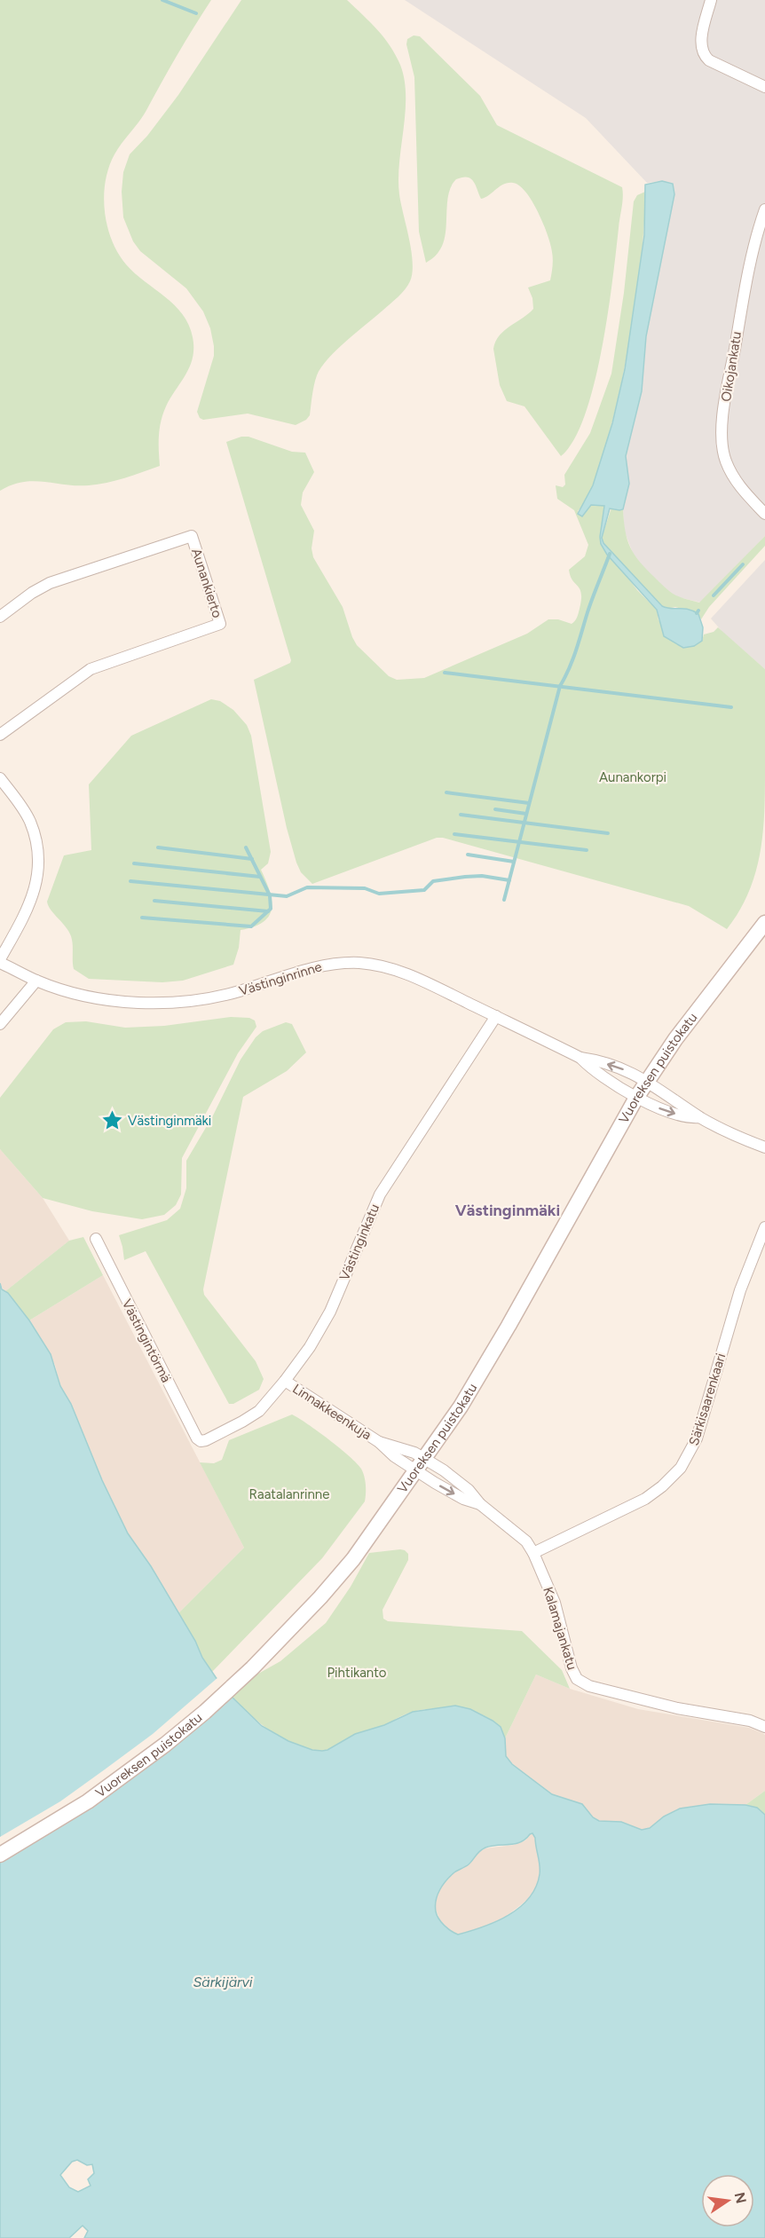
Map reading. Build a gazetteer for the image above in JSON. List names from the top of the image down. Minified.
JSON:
{"streets":{"main road":["Vuoreksen puistokatu"],"street":["Oikojankatu","Aunankierto","Västinginrinne","Västinginkatu","Västingintörmä","Särkisaarenkaari","Linnakkeenkuja","Kalamajankatu"]},"crossings":[["Västinginrinne","Vuoreksen puistokatu"],["Västinginrinne","Västinginkatu"],["Vuoreksen puistokatu","Linnakkeenkuja"],["Vuoreksen puistokatu","Kalamajankatu"],["Västinginkatu","Västingintörmä"],["Västinginkatu","Linnakkeenkuja"],["Särkisaarenkaari","Kalamajankatu"],["Linnakkeenkuja","Kalamajankatu"]],"districts":["Västinginmäki"],"water":["Särkijärvi"],"parks":["Aunankorpi","Raatalanrinne","Pihtikanto"],"places":{"place":["Västinginmäki"]},"north":"right"}
